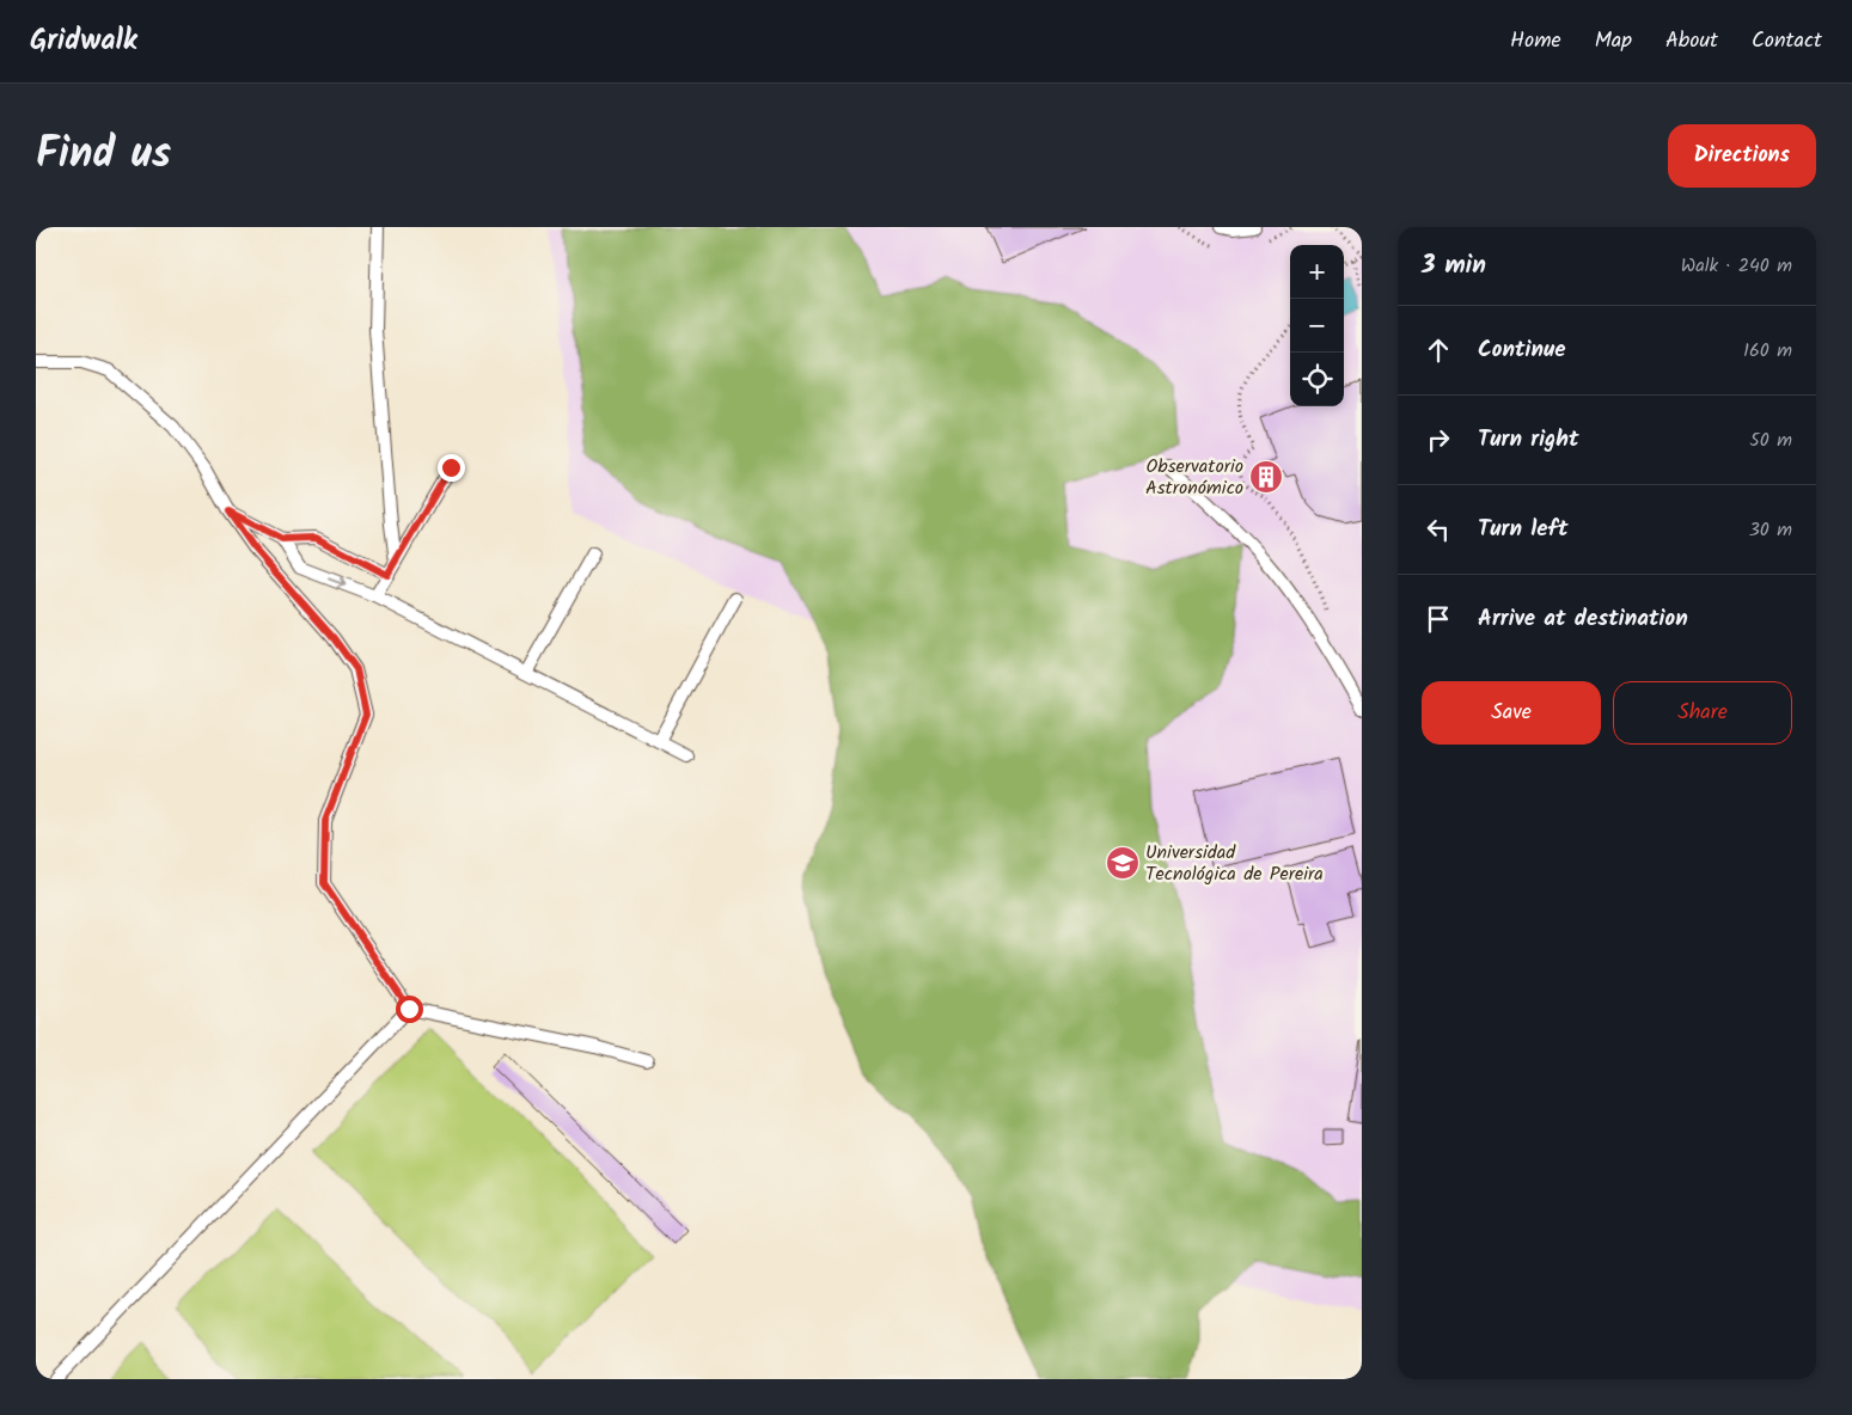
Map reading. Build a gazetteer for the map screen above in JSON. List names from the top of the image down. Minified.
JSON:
{"places":{"building":["Observatorio Astronómico"],"school or university":["Universidad Tecnológica de Pereira"]},"page":{"header":"Gridwalk","nav":["Home","Map","About","Contact"],"title":"Find us","buttons":["Directions",["Save","Share"]],"heading":["3 min","Walk · 240 m"],"map_buttons":["+","−"],"list":[["Continue","160 m"],["Turn right","50 m"],["Turn left","30 m"],"Arrive at destination"]}}
